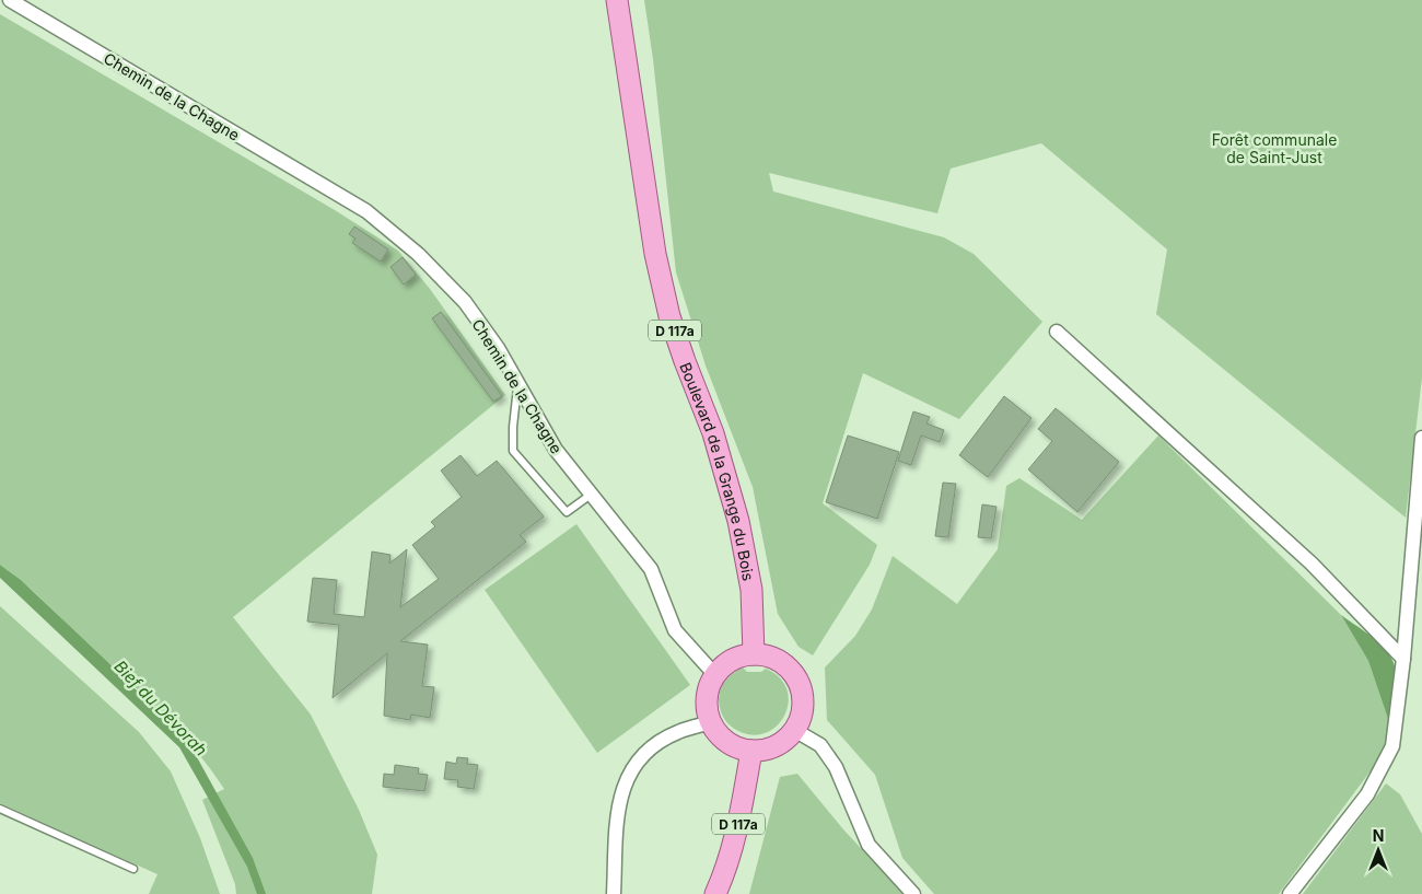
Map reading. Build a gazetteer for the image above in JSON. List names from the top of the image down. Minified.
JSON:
{"streets":{"main road":["D 117a","Boulevard de la Grange du Bois"],"street":["Chemin de la Chagne"]},"crossings":[["Chemin de la Chagne","D 117a"],["Chemin de la Chagne","Boulevard de la Grange du Bois"],["D 117a","Boulevard de la Grange du Bois"]],"water":["Bief du Dévorah"],"parks":["Forêt communale de Saint-Just"],"north":"top"}
